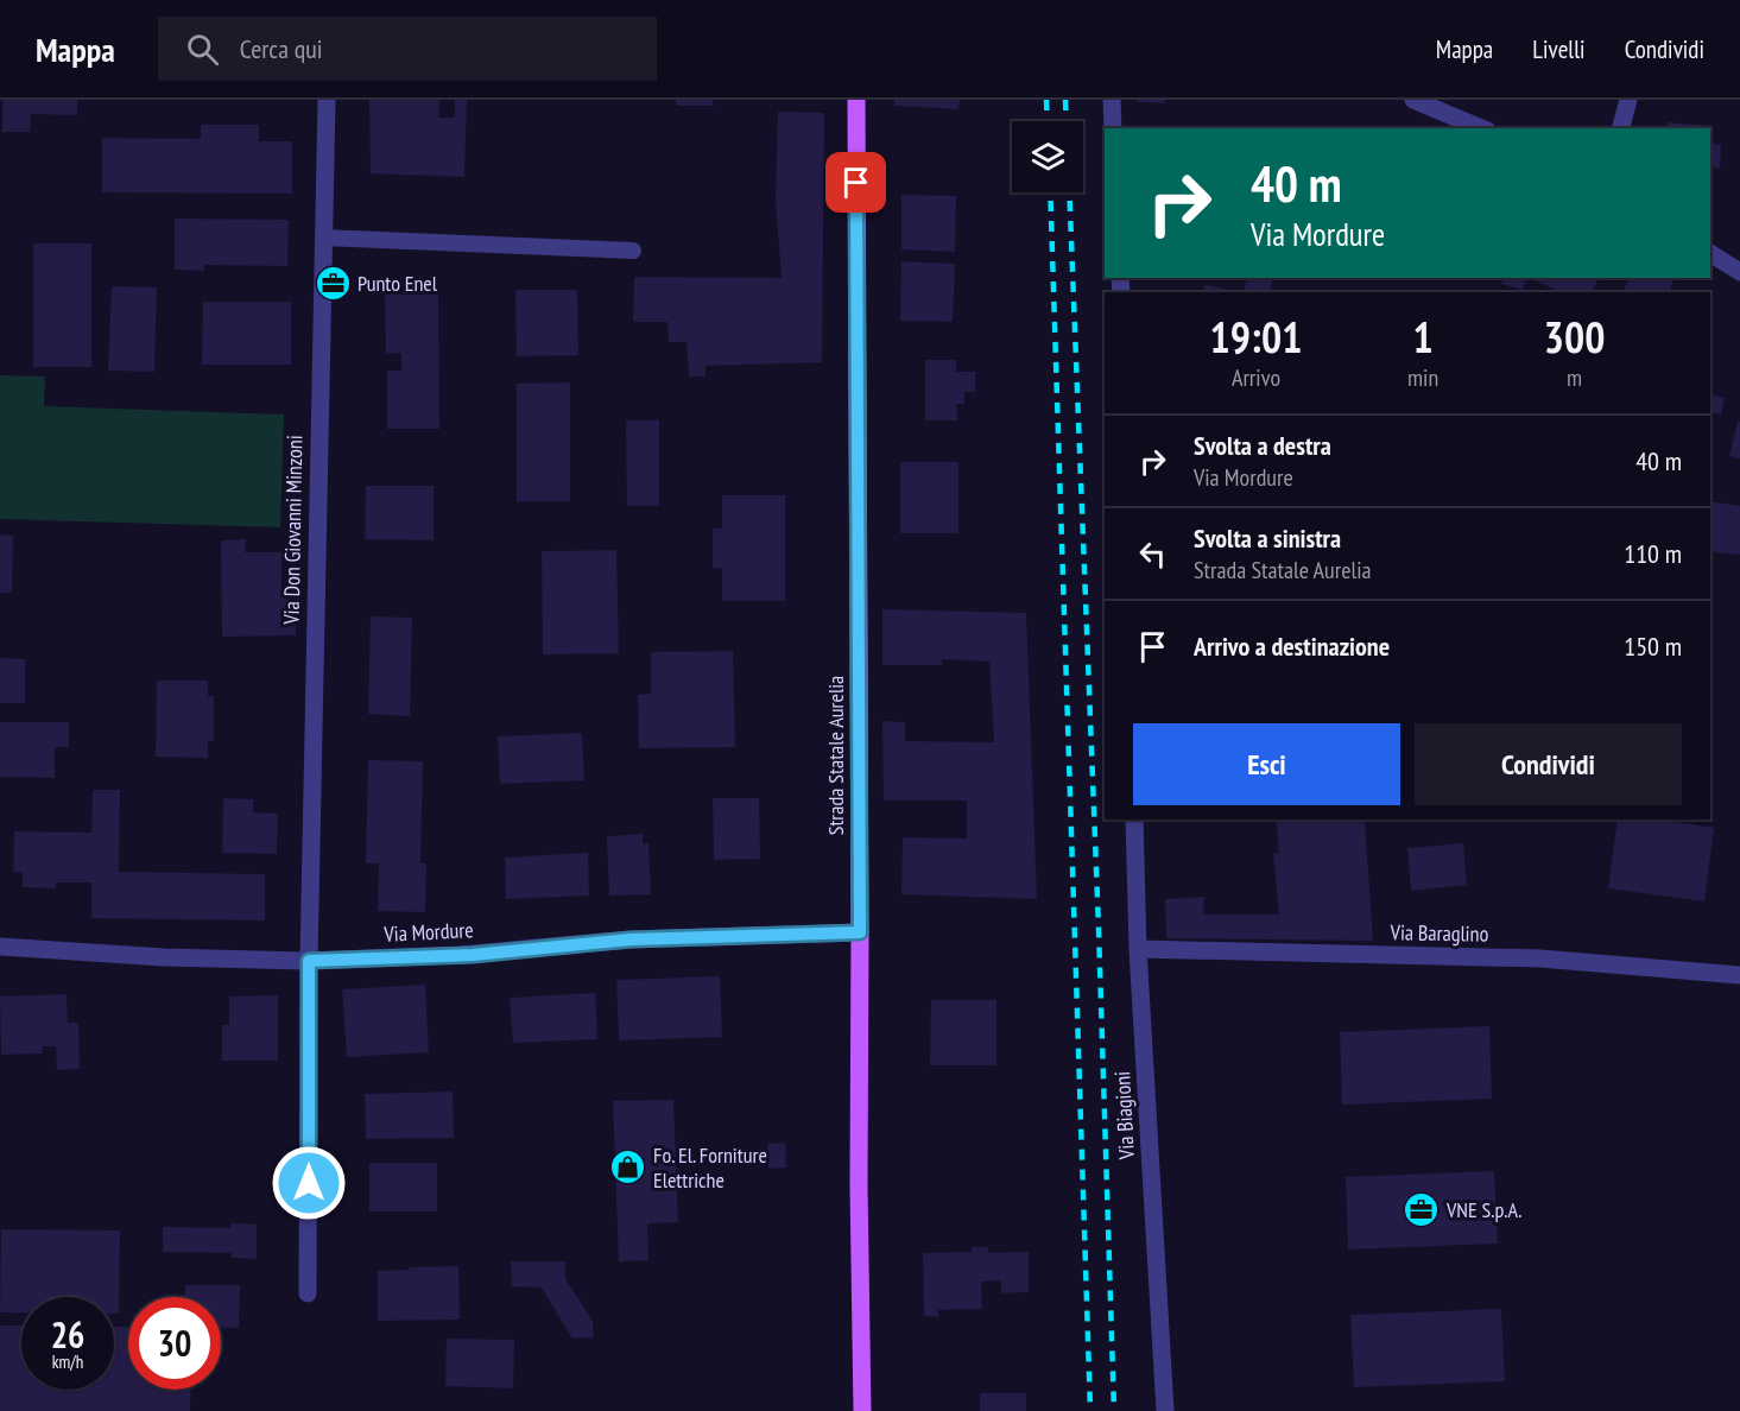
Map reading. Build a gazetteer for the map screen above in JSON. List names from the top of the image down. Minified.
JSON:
{"streets":{"main road":["Strada Statale Aurelia"],"street":["Via Don Giovanni Minzoni","Via Mordure","Via Baraglino","Via Biagioni"]},"crossings":[["Via Don Giovanni Minzoni","Via Mordure"],["Strada Statale Aurelia","Via Mordure"],["Via Baraglino","Via Biagioni"]],"places":{"office":["Punto Enel","VNE S.p.A."],"shop":["Fo. El. Forniture Elettriche"]},"page":{"header":"Mappa","search":"Cerca qui","nav":["Mappa","Livelli","Condividi"],"turn":["40 m","Via Mordure"],"eta":["19:01","Arrivo","1","min","300","m"],"list":[{"name":"Svolta a destra","note":"Via Mordure","value":"40 m"},{"name":"Svolta a sinistra","note":"Strada Statale Aurelia","value":"110 m"},{"name":"Arrivo a destinazione","value":"150 m"}],"buttons":["Esci","Condividi"],"speed":"26 km/h","limit":"30"}}
